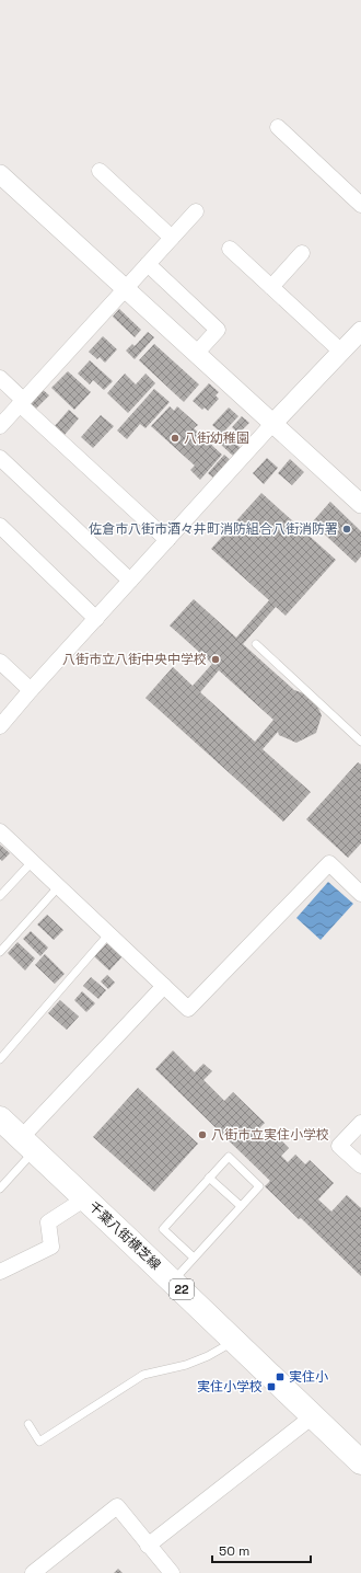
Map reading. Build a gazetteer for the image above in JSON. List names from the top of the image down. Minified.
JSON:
{"streets":{"main road":["千葉八街横芝線","22"]},"places":{"other":["八街幼稚園","佐倉市八街市酒々井町消防組合八街消防署","八街市立八街中央中学校","八街市立実住小学校"],"transit":["実住小","実住小学校"]},"scale_bar":"50 m"}
